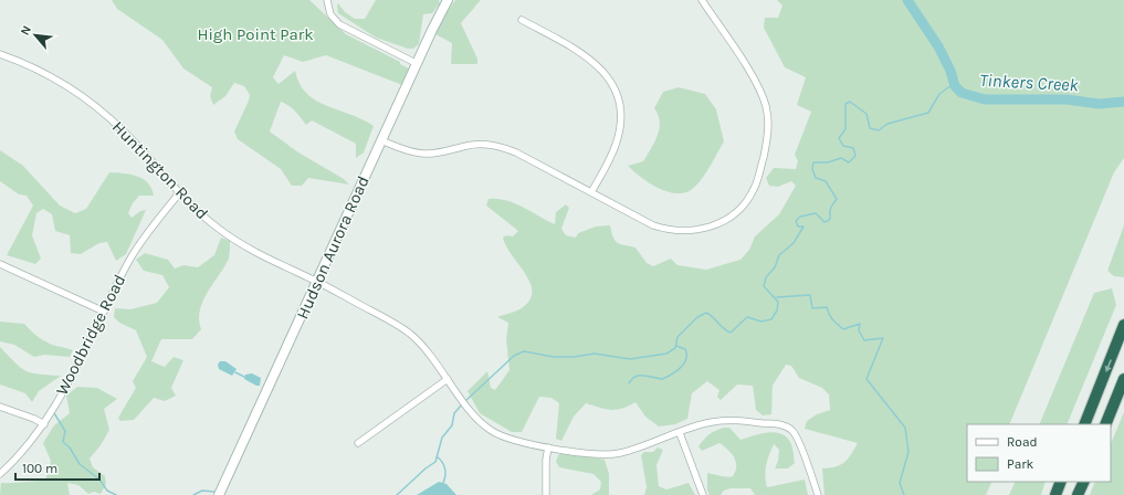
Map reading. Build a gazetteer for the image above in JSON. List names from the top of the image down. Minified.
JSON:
{"streets":{"street":["Huntington Road","Hudson Aurora Road","Woodbridge Road"]},"crossings":[["Huntington Road","Hudson Aurora Road"],["Huntington Road","Woodbridge Road"]],"water":["Tinkers Creek"],"parks":["High Point Park"],"legend":["Road","Park"],"scale_bar":"100 m","north":"top left"}
